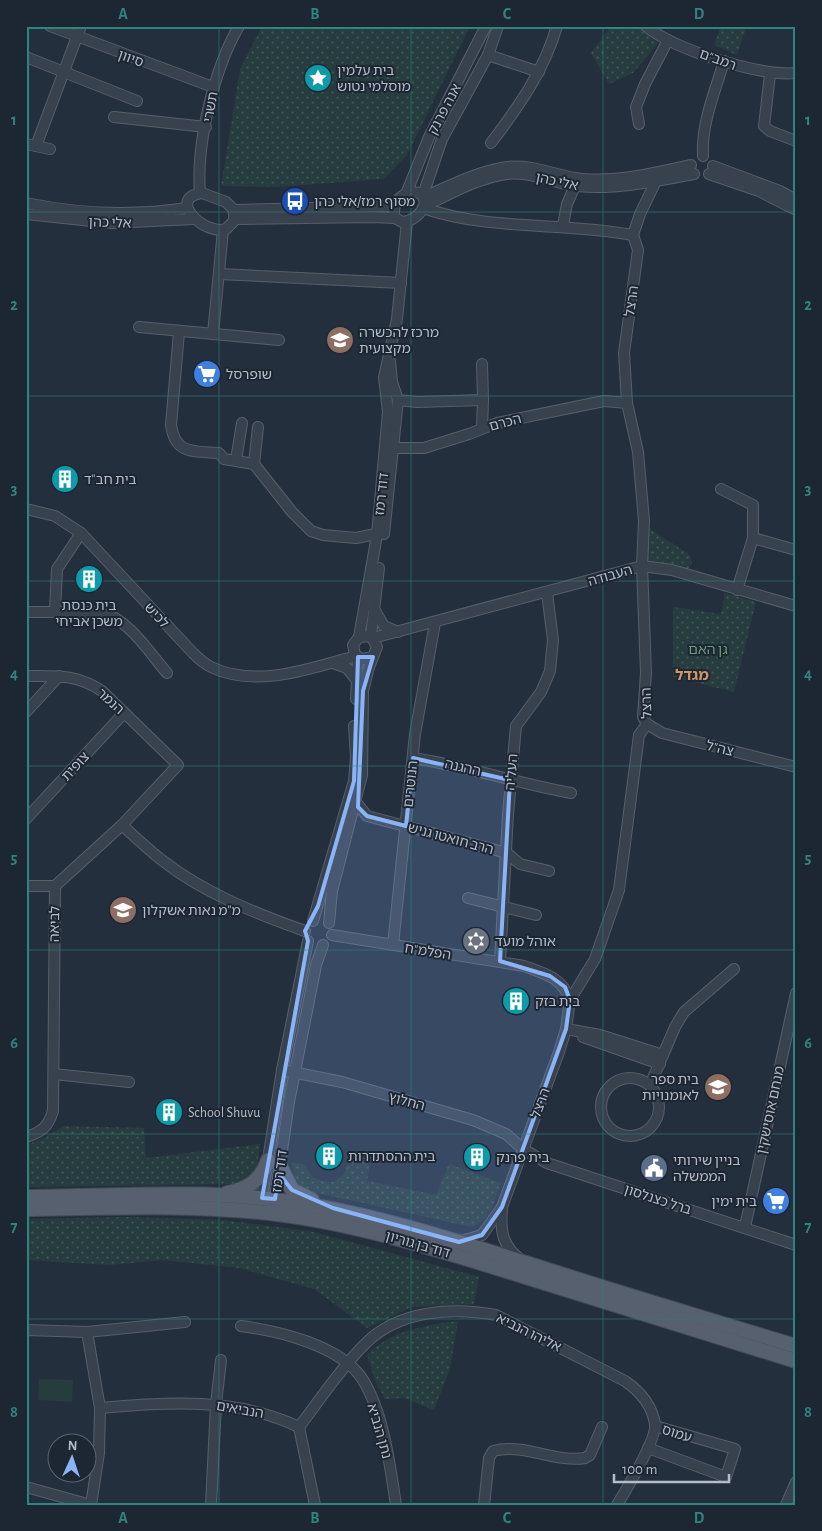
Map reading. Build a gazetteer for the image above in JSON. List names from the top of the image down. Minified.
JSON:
{"streets":{"main road":["דוד בן גוריון"],"street":["סיוון","רמב\"ם","תשרי","אנה פרנק","אלי כהן","הרצל","הכרם","דוד רמז","העבודה","לכיש","הנמר","צה\"ל","צופית","ההגנה","העליה","הנוטרים","הרב חואטו גניש","לביאה","הפלמ\"ח","החלוץ","מנחם אוסישקין","ברל כצנלסון","אליהו הנביא","הנביאים","נתן הנביא","עמוס"]},"crossings":[["סיוון","תשרי"],["תשרי","אלי כהן"],["אנה פרנק","אלי כהן"],["אנה פרנק","דוד רמז"],["אלי כהן","הרצל"],["אלי כהן","דוד רמז"],["הרצל","הכרם"],["הרצל","העבודה"],["הרצל","צה\"ל"],["הרצל","הפלמ\"ח"],["הרצל","החלוץ"],["הרצל","ברל כצנלסון"],["הרצל","דוד בן גוריון"],["הכרם","דוד רמז"],["דוד רמז","העבודה"],["דוד רמז","לכיש"],["דוד רמז","הפלמ\"ח"],["דוד רמז","החלוץ"],["דוד רמז","דוד בן גוריון"],["העבודה","לכיש"],["העבודה","העליה"],["העבודה","הנוטרים"],["הנמר","צופית"],["הנמר","לביאה"],["ההגנה","העליה"],["ההגנה","הנוטרים"],["העליה","הרב חואטו גניש"],["העליה","הפלמ\"ח"],["הנוטרים","הרב חואטו גניש"],["הנוטרים","הפלמ\"ח"],["החלוץ","ברל כצנלסון"],["מנחם אוסישקין","ברל כצנלסון"],["אליהו הנביא","הנביאים"],["אליהו הנביא","נתן הנביא"],["אליהו הנביא","עמוס"]],"districts":["מגדל"],"parks":["גן האם"],"places":{"place":["בית עלמין מוסלמי נטוש"],"bus stop":["מסוף רמז/אלי כהן"],"school or university":["מרכז להכשרה מקצועית","מ\"מ נאות אשקלון","בית ספר לאומנויות"],"supermarket":["שופרסל","בית ימין"],"building":["בית חב\"ד","בית כנסת משכן אביחי","בית בזק","School Shuvu","בית ההסתדרות","בית פרנק"],"synagogue":["אוהל מועד"],"public building":["בניין שירותי הממשלה"]},"scale_bar":"100 m","north":"top","grid":{"columns":["A","B","C","D"],"rows":["1","2","3","4","5","6","7","8"]}}
